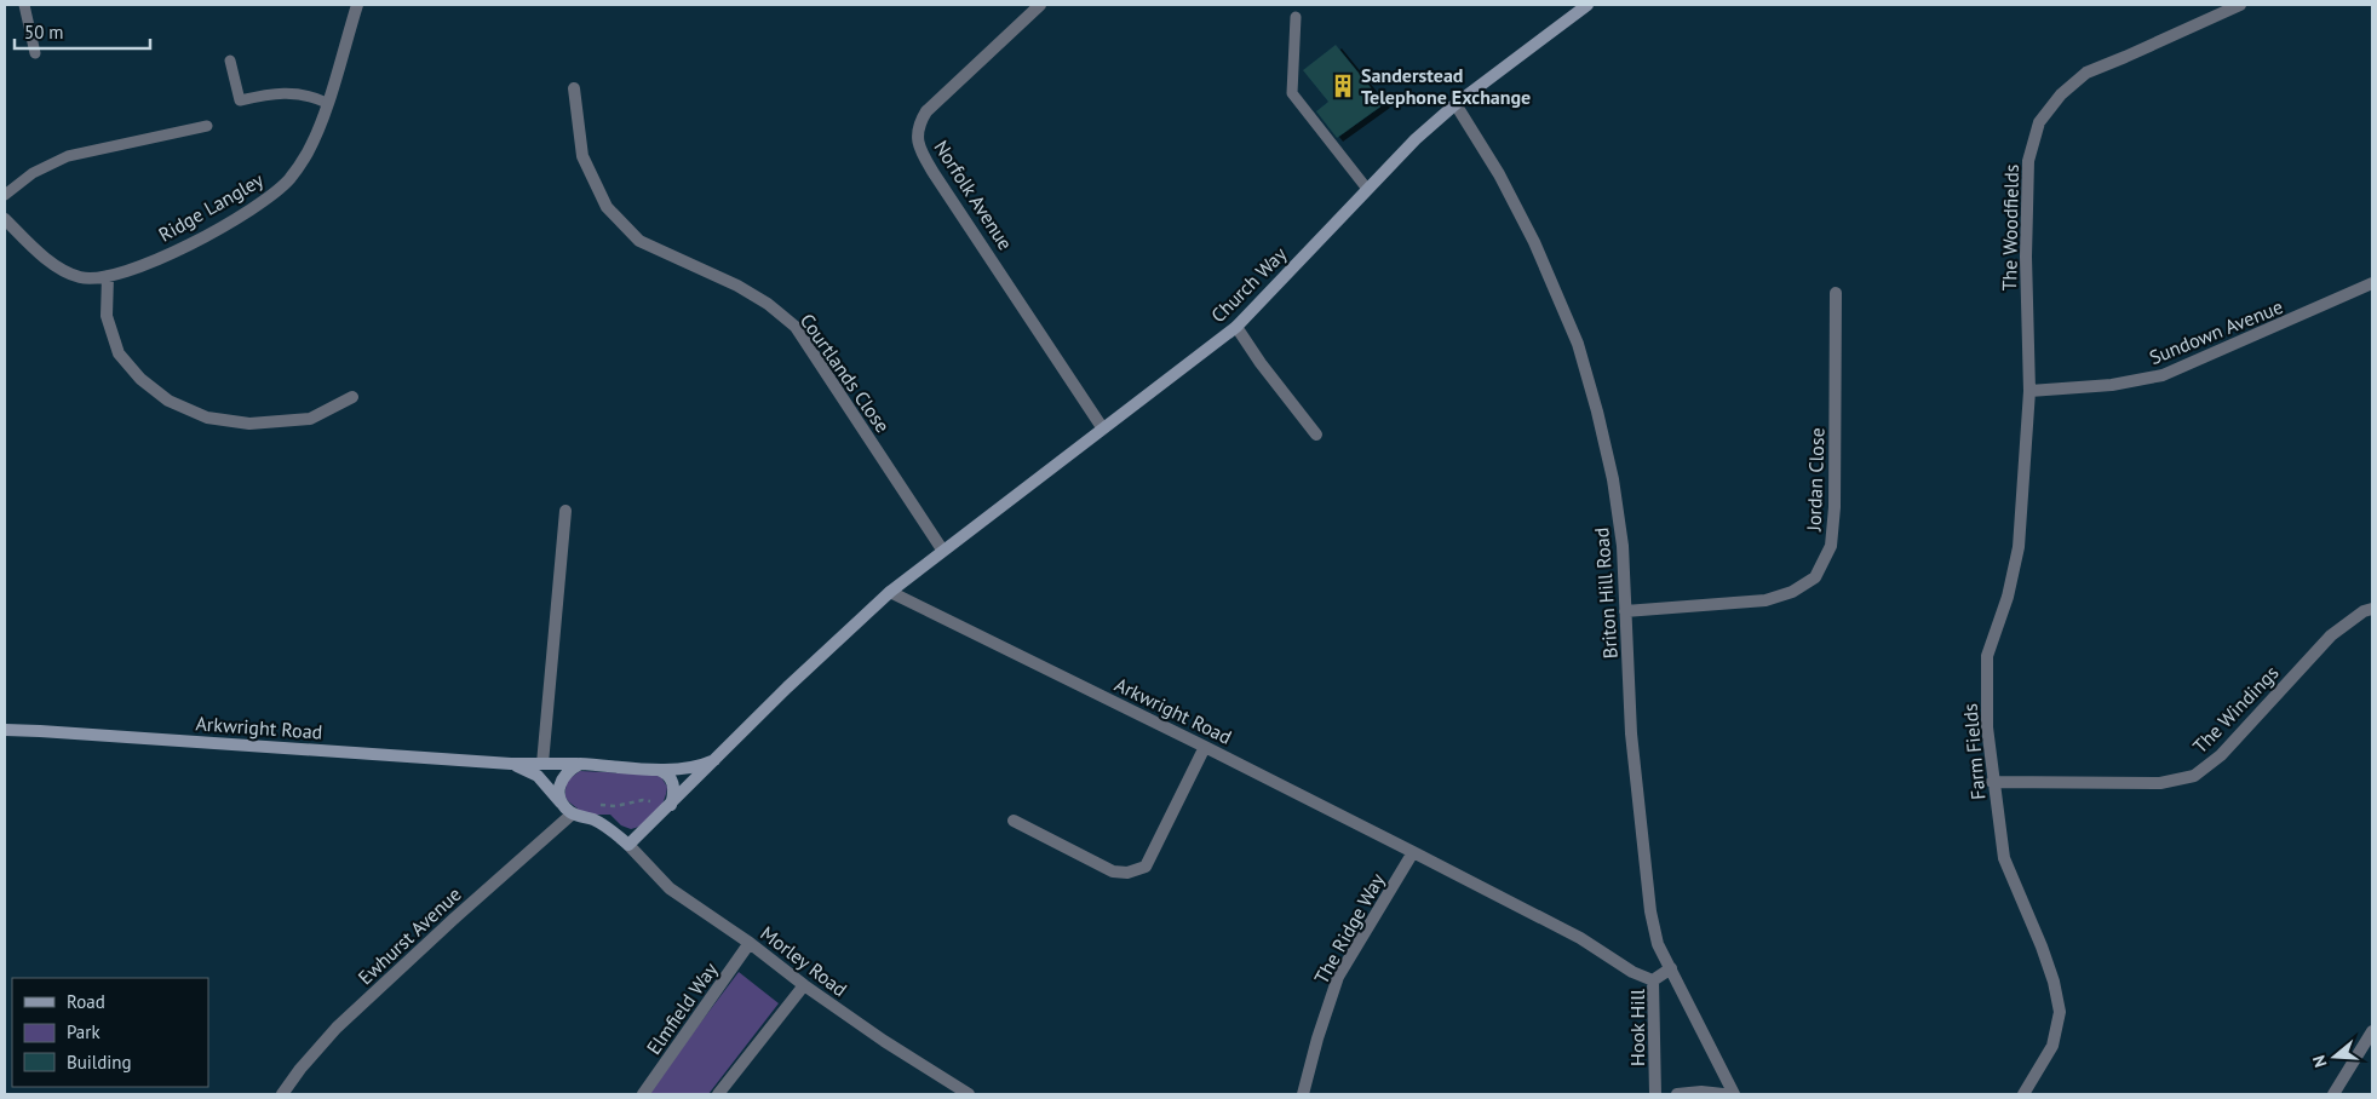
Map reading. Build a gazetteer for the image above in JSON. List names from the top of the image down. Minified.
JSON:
{"streets":{"street":["Norfolk Avenue","Ridge Langley","The Woodfields","Church Way","Sundown Avenue","Courtlands Close","Jordan Close","Briton Hill Road","The Windings","Arkwright Road","Farm Fields","The Ridge Way","Ewhurst Avenue","Morley Road","Elmfield Way","Hook Hill"]},"crossings":[["Norfolk Avenue","Church Way"],["The Woodfields","Sundown Avenue"],["The Woodfields","Farm Fields"],["Church Way","Courtlands Close"],["Church Way","Briton Hill Road"],["Church Way","Arkwright Road"],["Sundown Avenue","Farm Fields"],["Jordan Close","Briton Hill Road"],["Briton Hill Road","Hook Hill"],["The Windings","Farm Fields"],["Arkwright Road","The Ridge Way"],["Arkwright Road","Ewhurst Avenue"],["Arkwright Road","Morley Road"],["Arkwright Road","Hook Hill"],["Morley Road","Elmfield Way"]],"places":{"building":["Sanderstead Telephone Exchange"]},"legend":["Road","Park","Building"],"scale_bar":"50 m","north":"left"}
